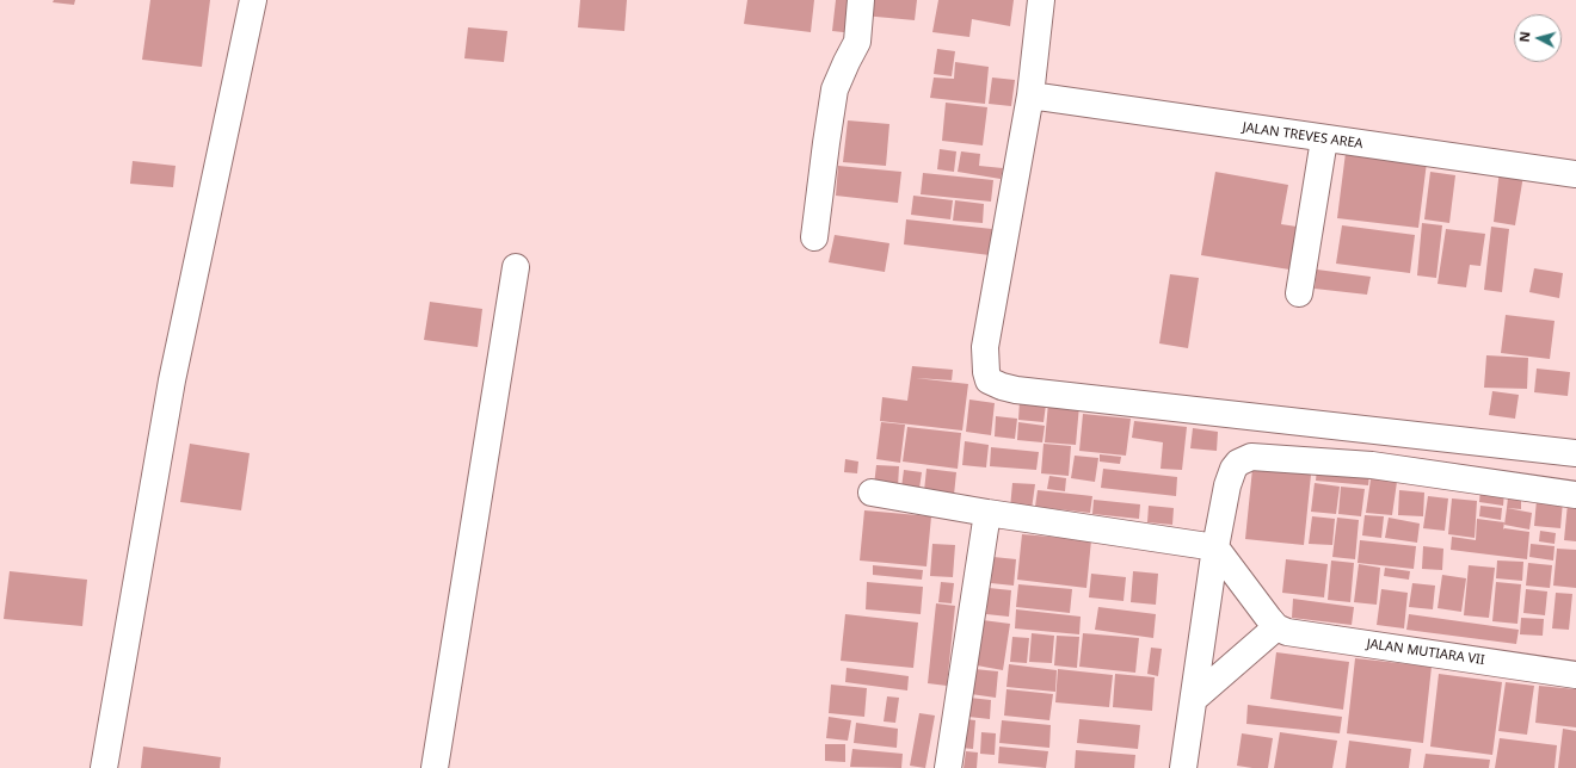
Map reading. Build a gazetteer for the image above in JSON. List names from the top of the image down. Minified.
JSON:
{"streets":{"street":["JALAN TREVES AREA","JALAN MUTIARA VII"]},"north":"left"}
